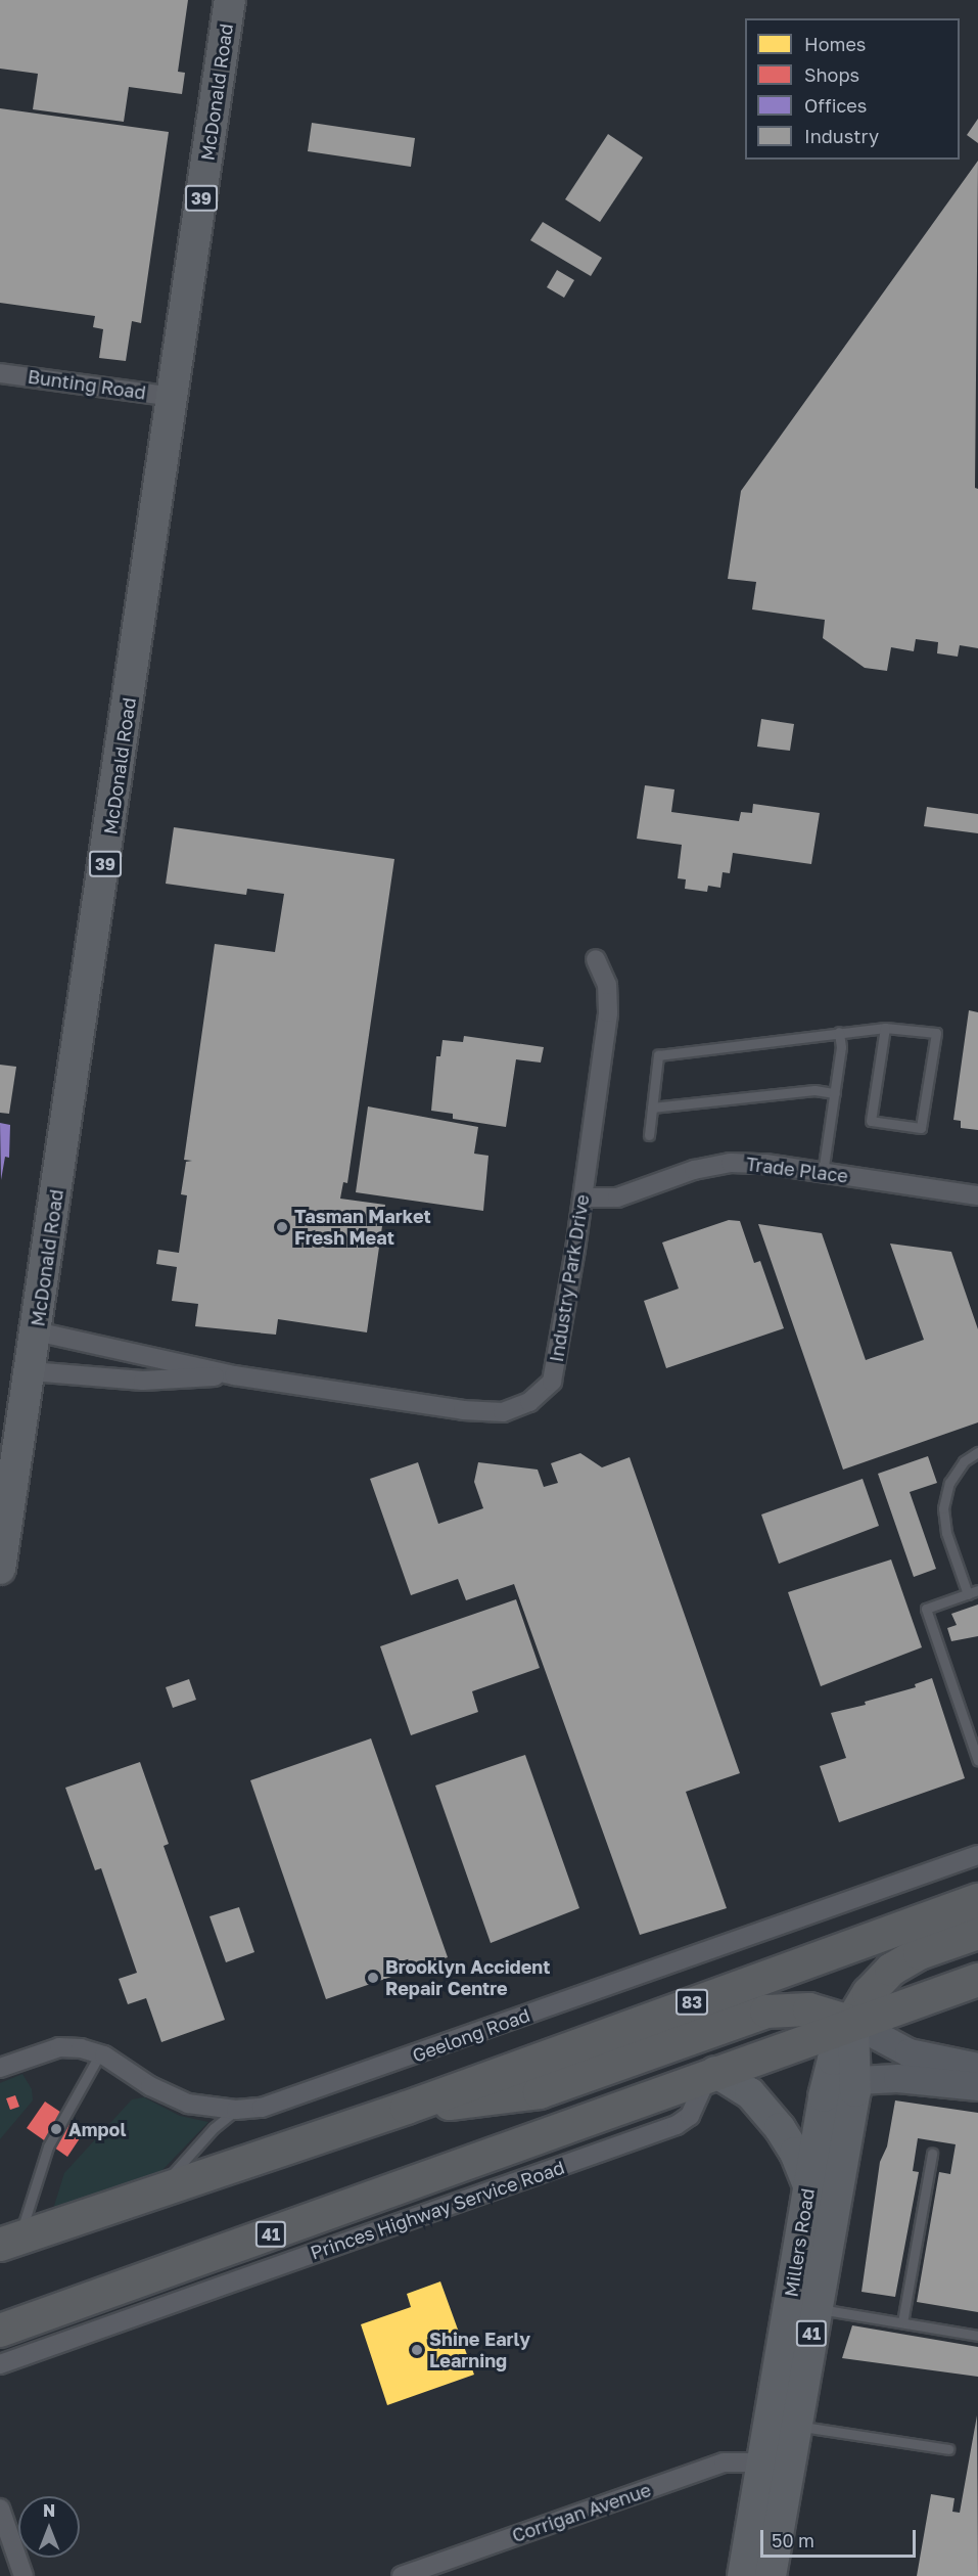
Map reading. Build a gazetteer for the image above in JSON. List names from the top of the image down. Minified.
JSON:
{"streets":{"highway":["83","41"],"main road":["McDonald Road","39","Millers Road"],"street":["Bunting Road","Trade Place","Industry Park Drive","Geelong Road","Princes Highway Service Road","Corrigan Avenue"]},"crossings":[["McDonald Road","Bunting Road"],["McDonald Road","Industry Park Drive"],["Trade Place","Industry Park Drive"],["Princes Highway Service Road","41"],["Millers Road","Corrigan Avenue"]],"places":["Tasman Market Fresh Meat","Brooklyn Accident Repair Centre","Ampol","Shine Early Learning"],"legend":["Homes","Shops","Offices","Industry"],"scale_bar":"50 m","north":"top"}
